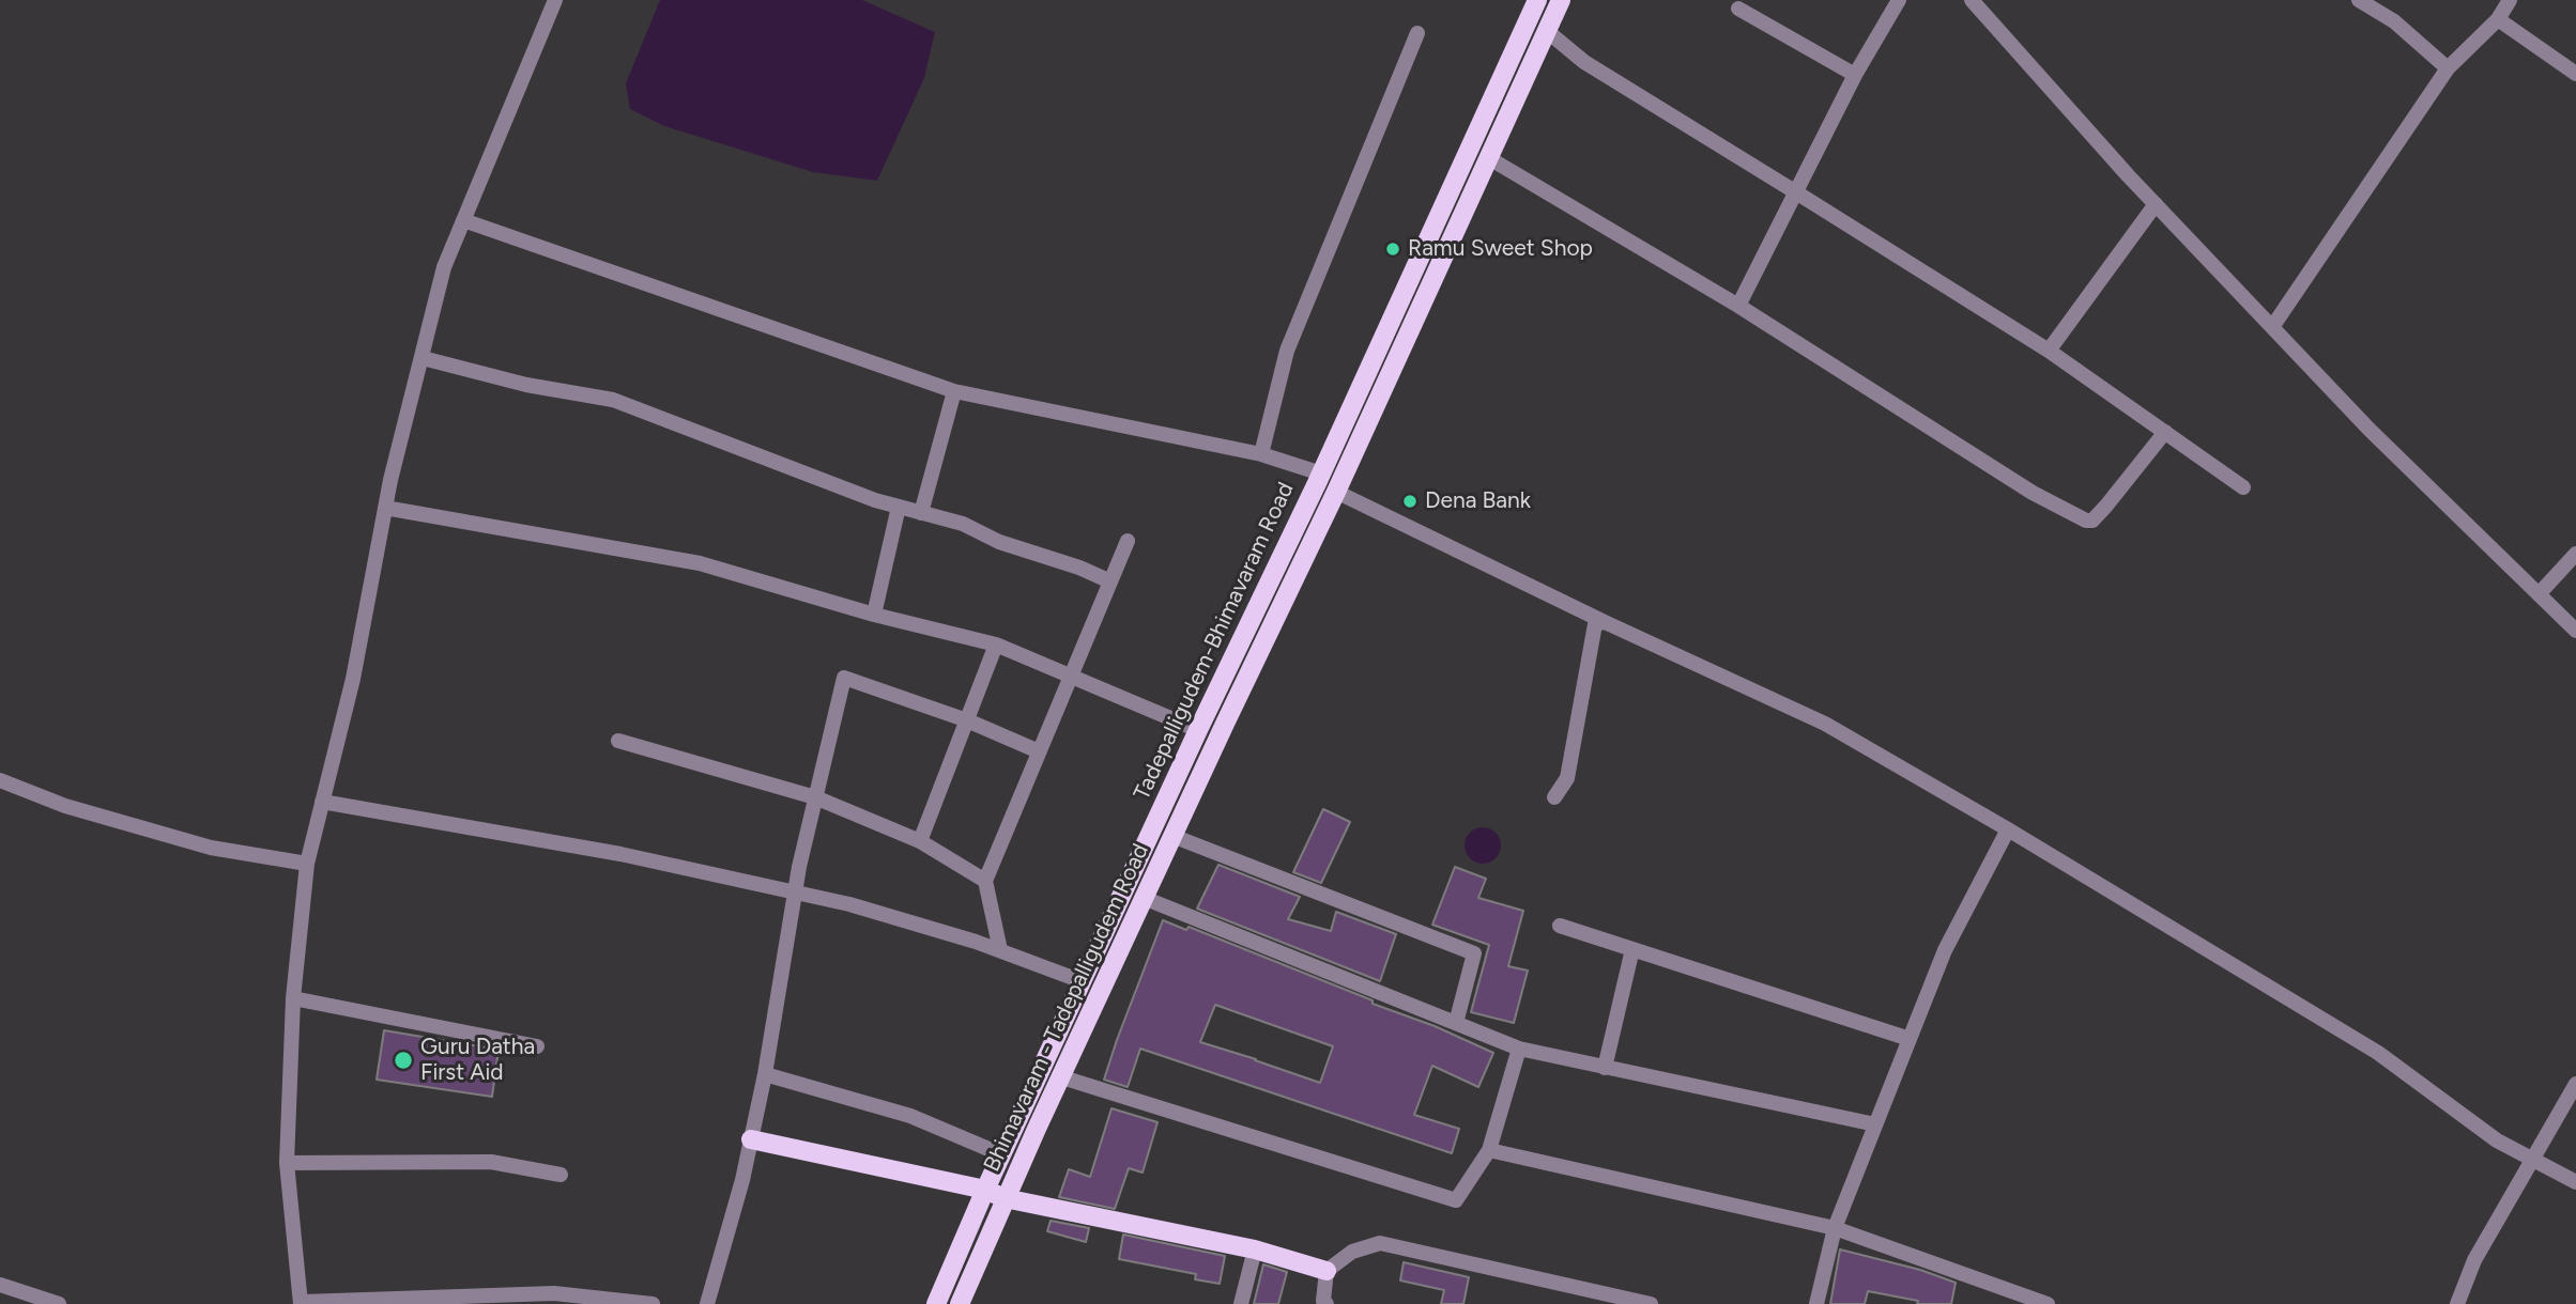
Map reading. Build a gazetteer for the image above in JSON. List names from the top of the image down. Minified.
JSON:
{"streets":{"main road":["Tadepalligudem-Bhimavaram Road","Bhimavaram - Tadepalligudem Road"]},"places":["Ramu Sweet Shop","Dena Bank","Guru Datha First Aid"]}
